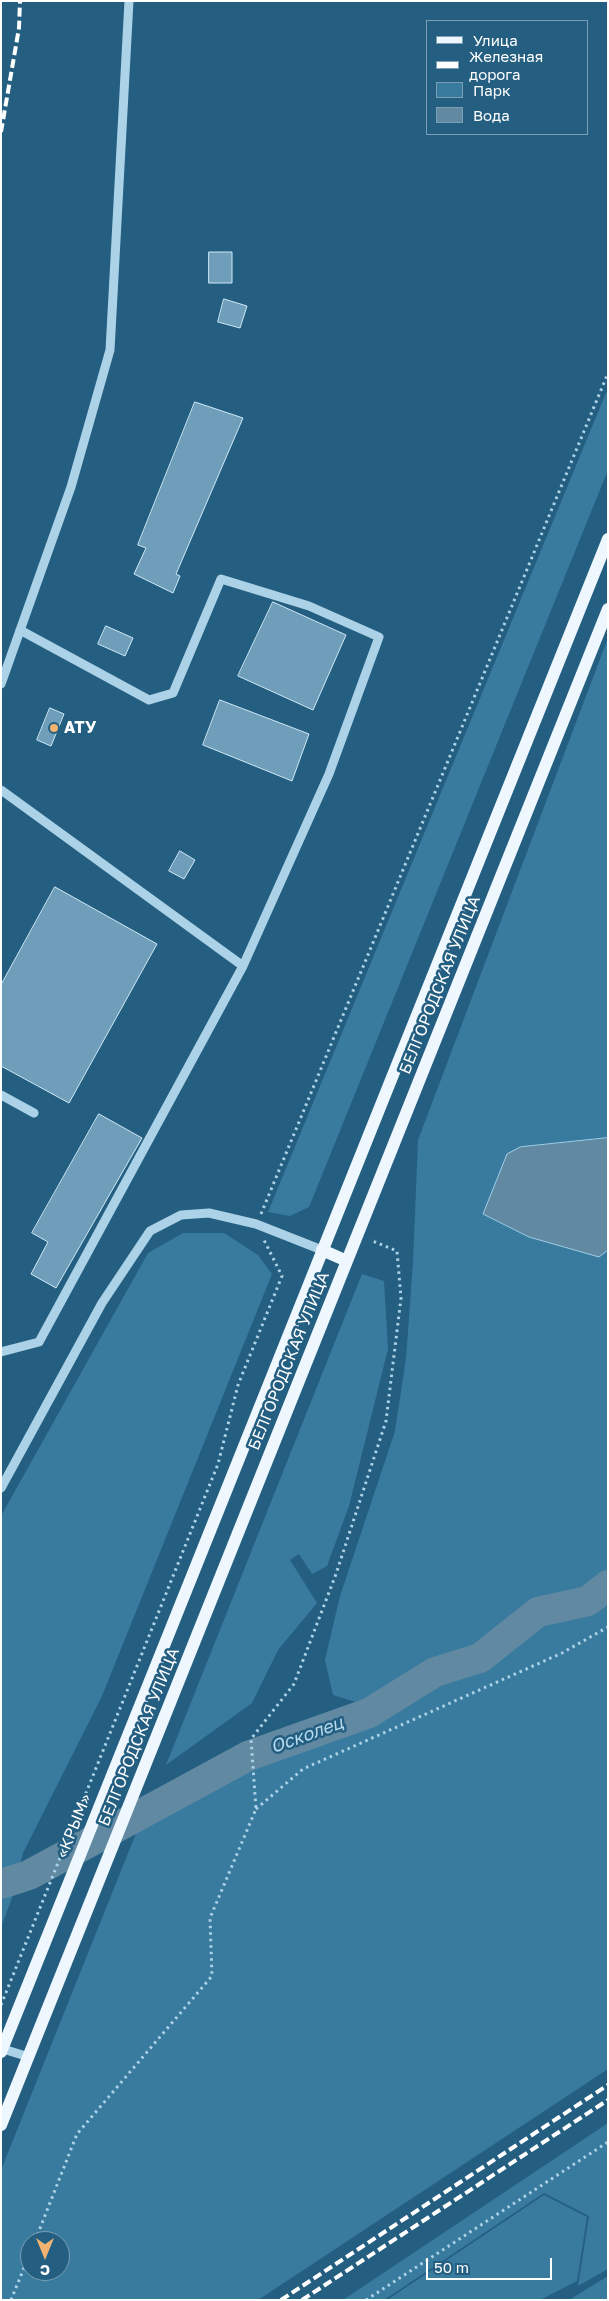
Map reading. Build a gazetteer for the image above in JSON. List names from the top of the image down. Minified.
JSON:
{"streets":{"main road":["БЕЛГОРОДСКАЯ УЛИЦА","«КРЫМ»"]},"crossings":[["БЕЛГОРОДСКАЯ УЛИЦА","«КРЫМ»"]],"water":["Осколец"],"places":["АТУ"],"legend":["Улица","Железная дорога","Парк","Вода"],"scale_bar":"50 m","north":"bottom"}
